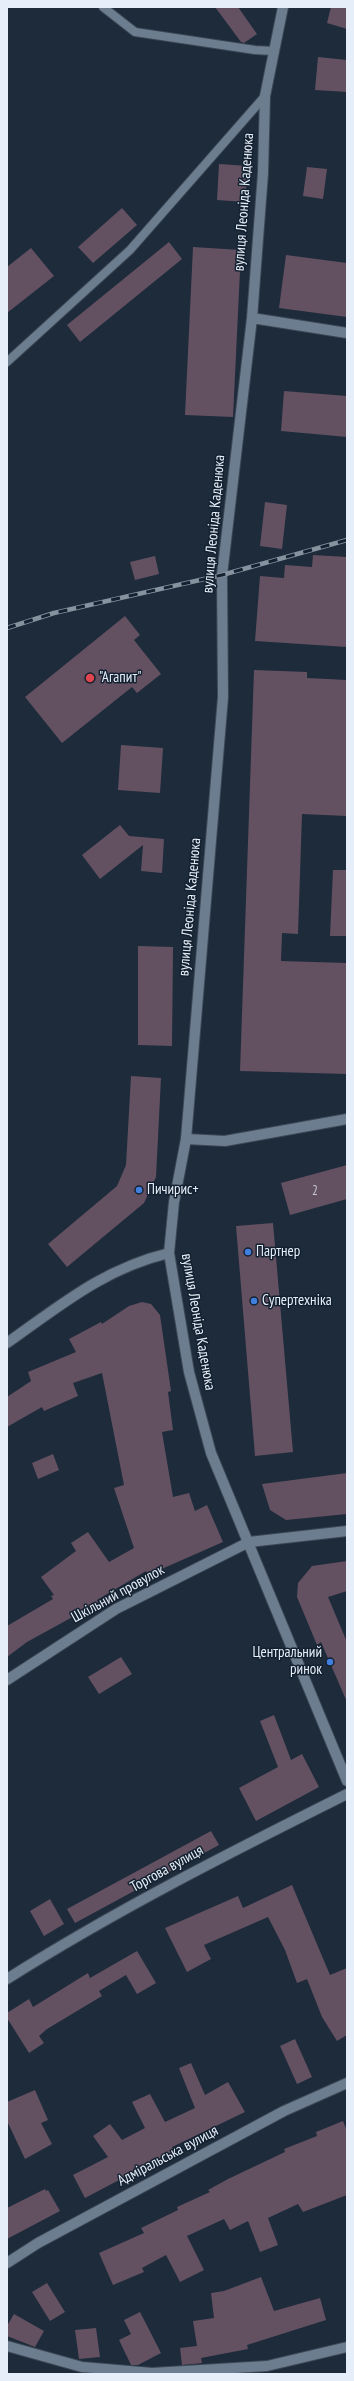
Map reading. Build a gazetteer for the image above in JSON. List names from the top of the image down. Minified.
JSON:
{"streets":{"street":["вулиця Леоніда Каденюка","Шкільний провулок","Торгова вулиця","Адміральська вулиця"]},"crossings":[["вулиця Леоніда Каденюка","Шкільний провулок"]],"places":["\"Агапит\"","Пичирис+","Партнер","Супертехніка","Центральний ринок"],"house_numbers":["2"]}
